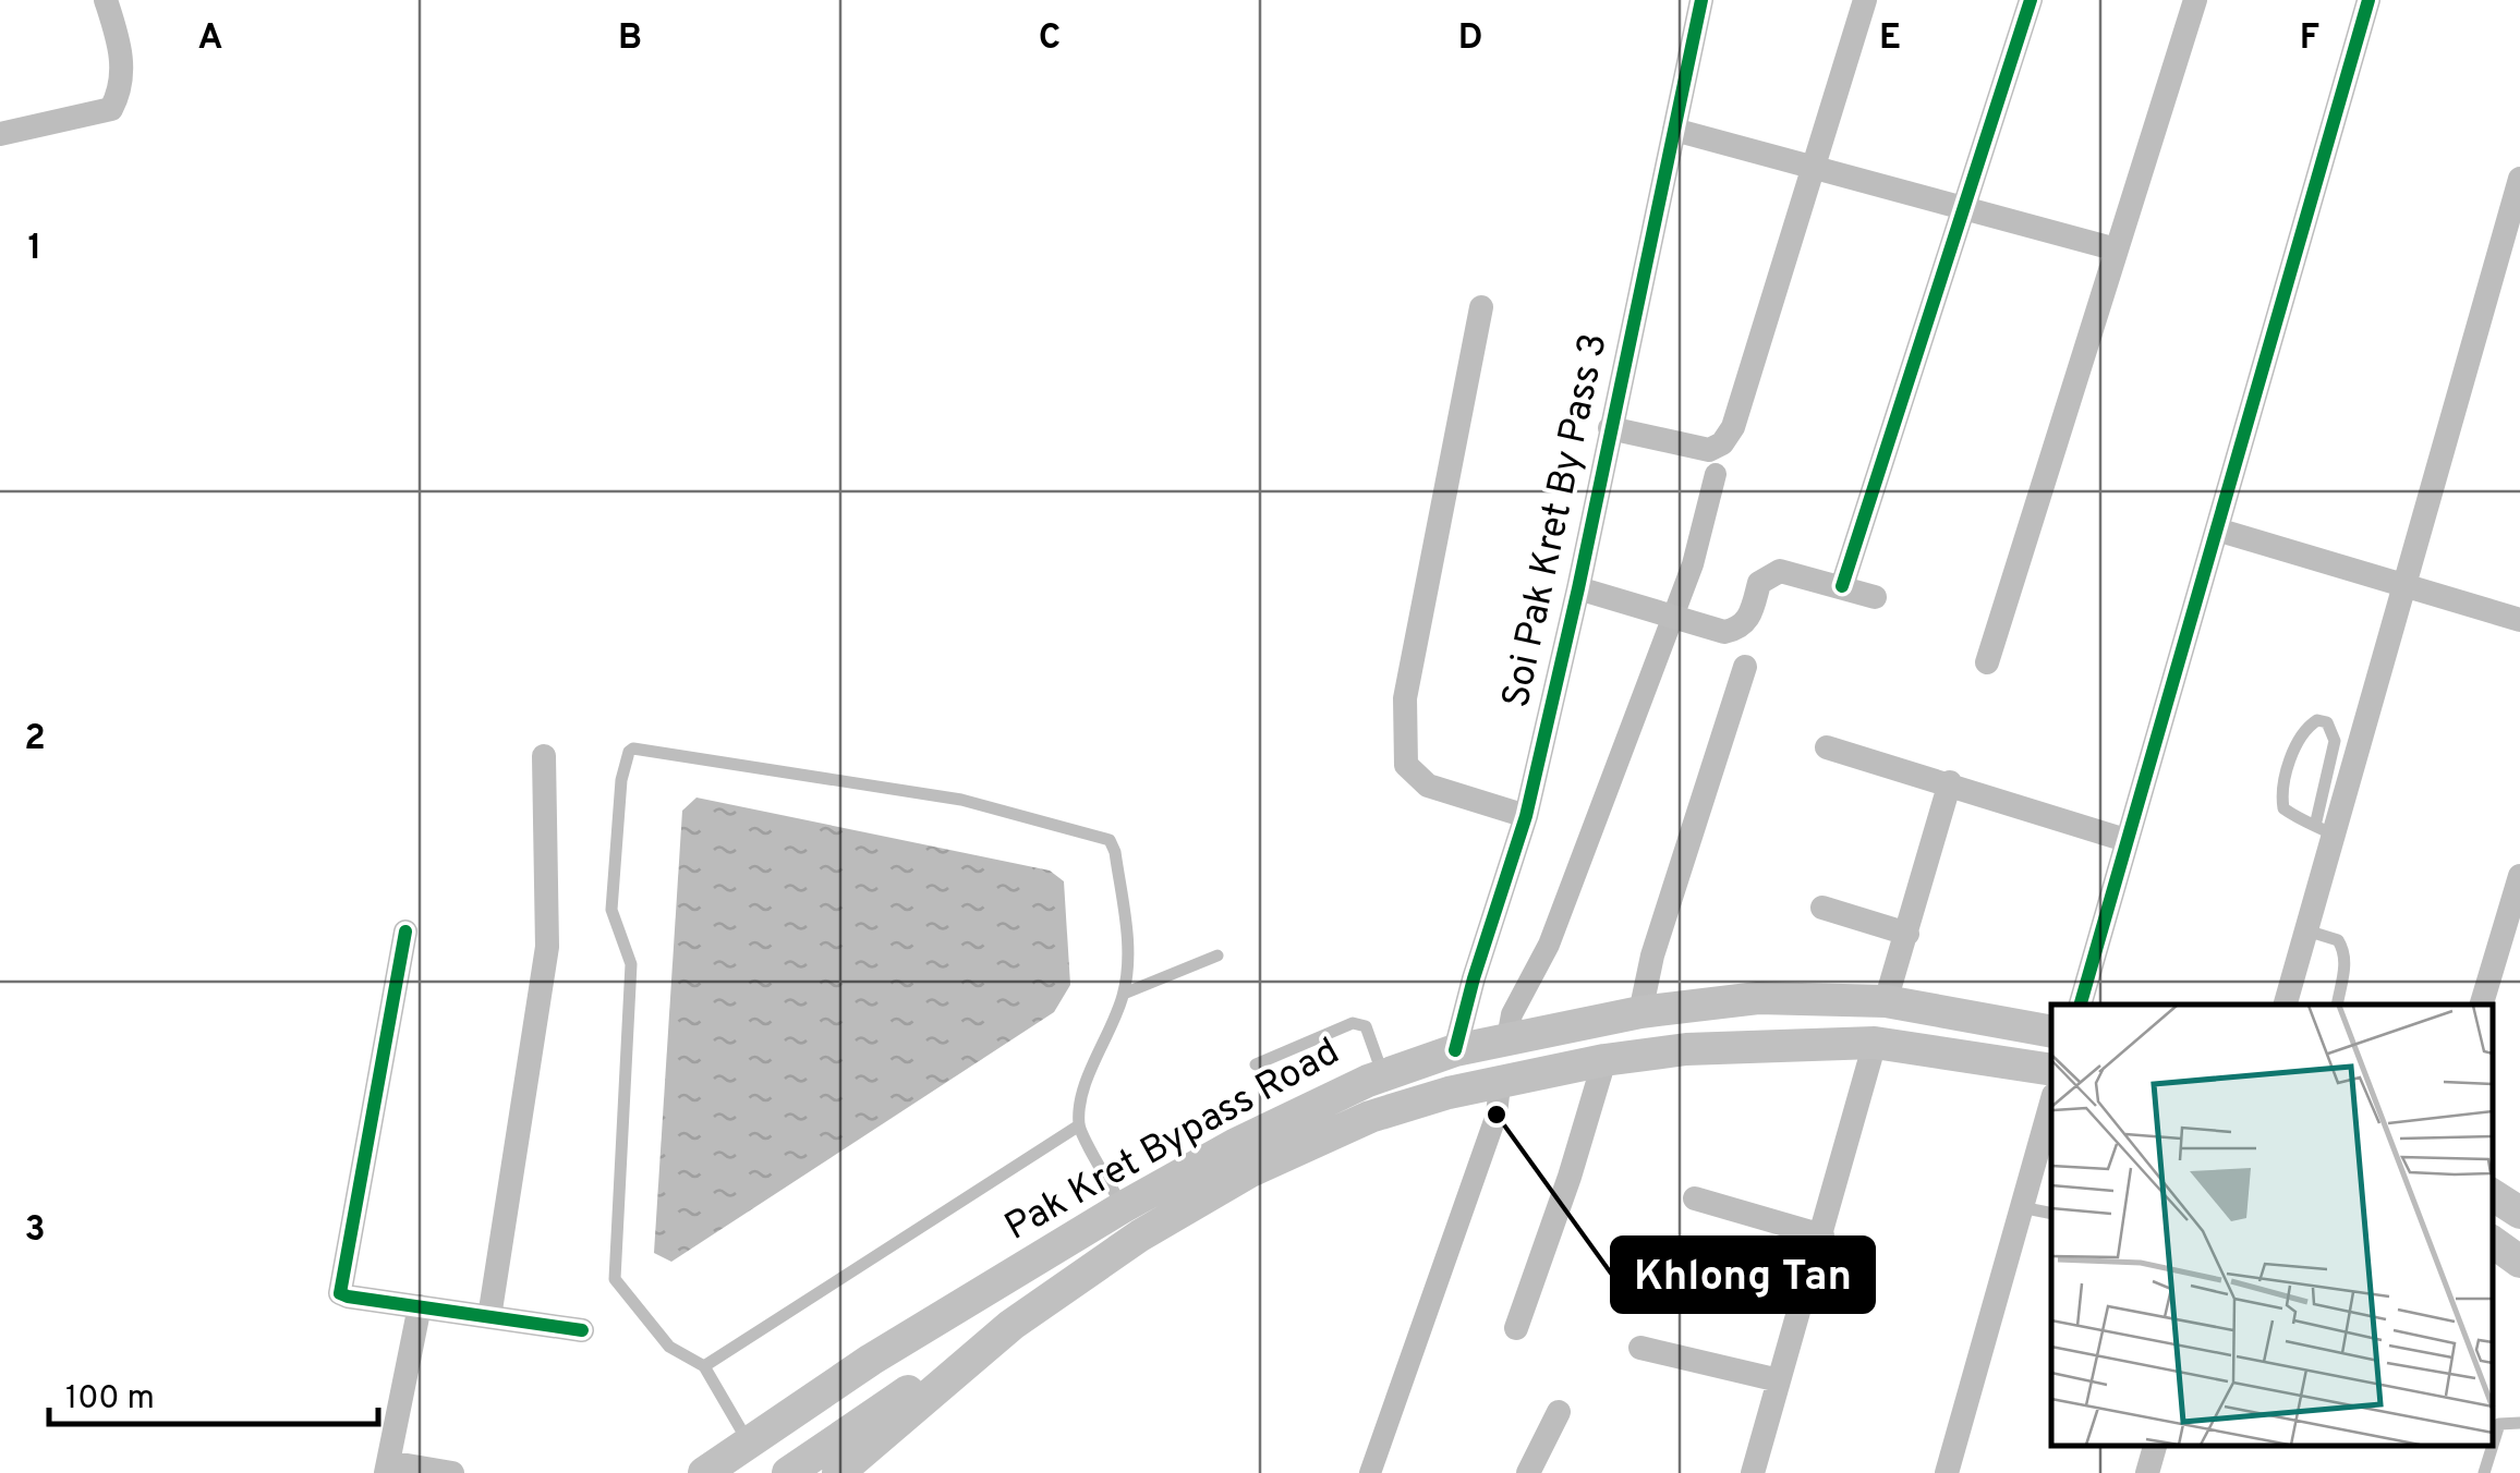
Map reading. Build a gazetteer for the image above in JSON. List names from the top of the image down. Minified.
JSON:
{"streets":{"main road":["Pak Kret Bypass Road"],"street":["Soi Pak Kret By Pass 3"]},"crossings":[["Soi Pak Kret By Pass 3","Pak Kret Bypass Road"]],"places":["Khlong Tan"],"scale_bar":"100 m","grid":{"columns":["A","B","C","D","E","F"],"rows":["1","2","3"]}}
